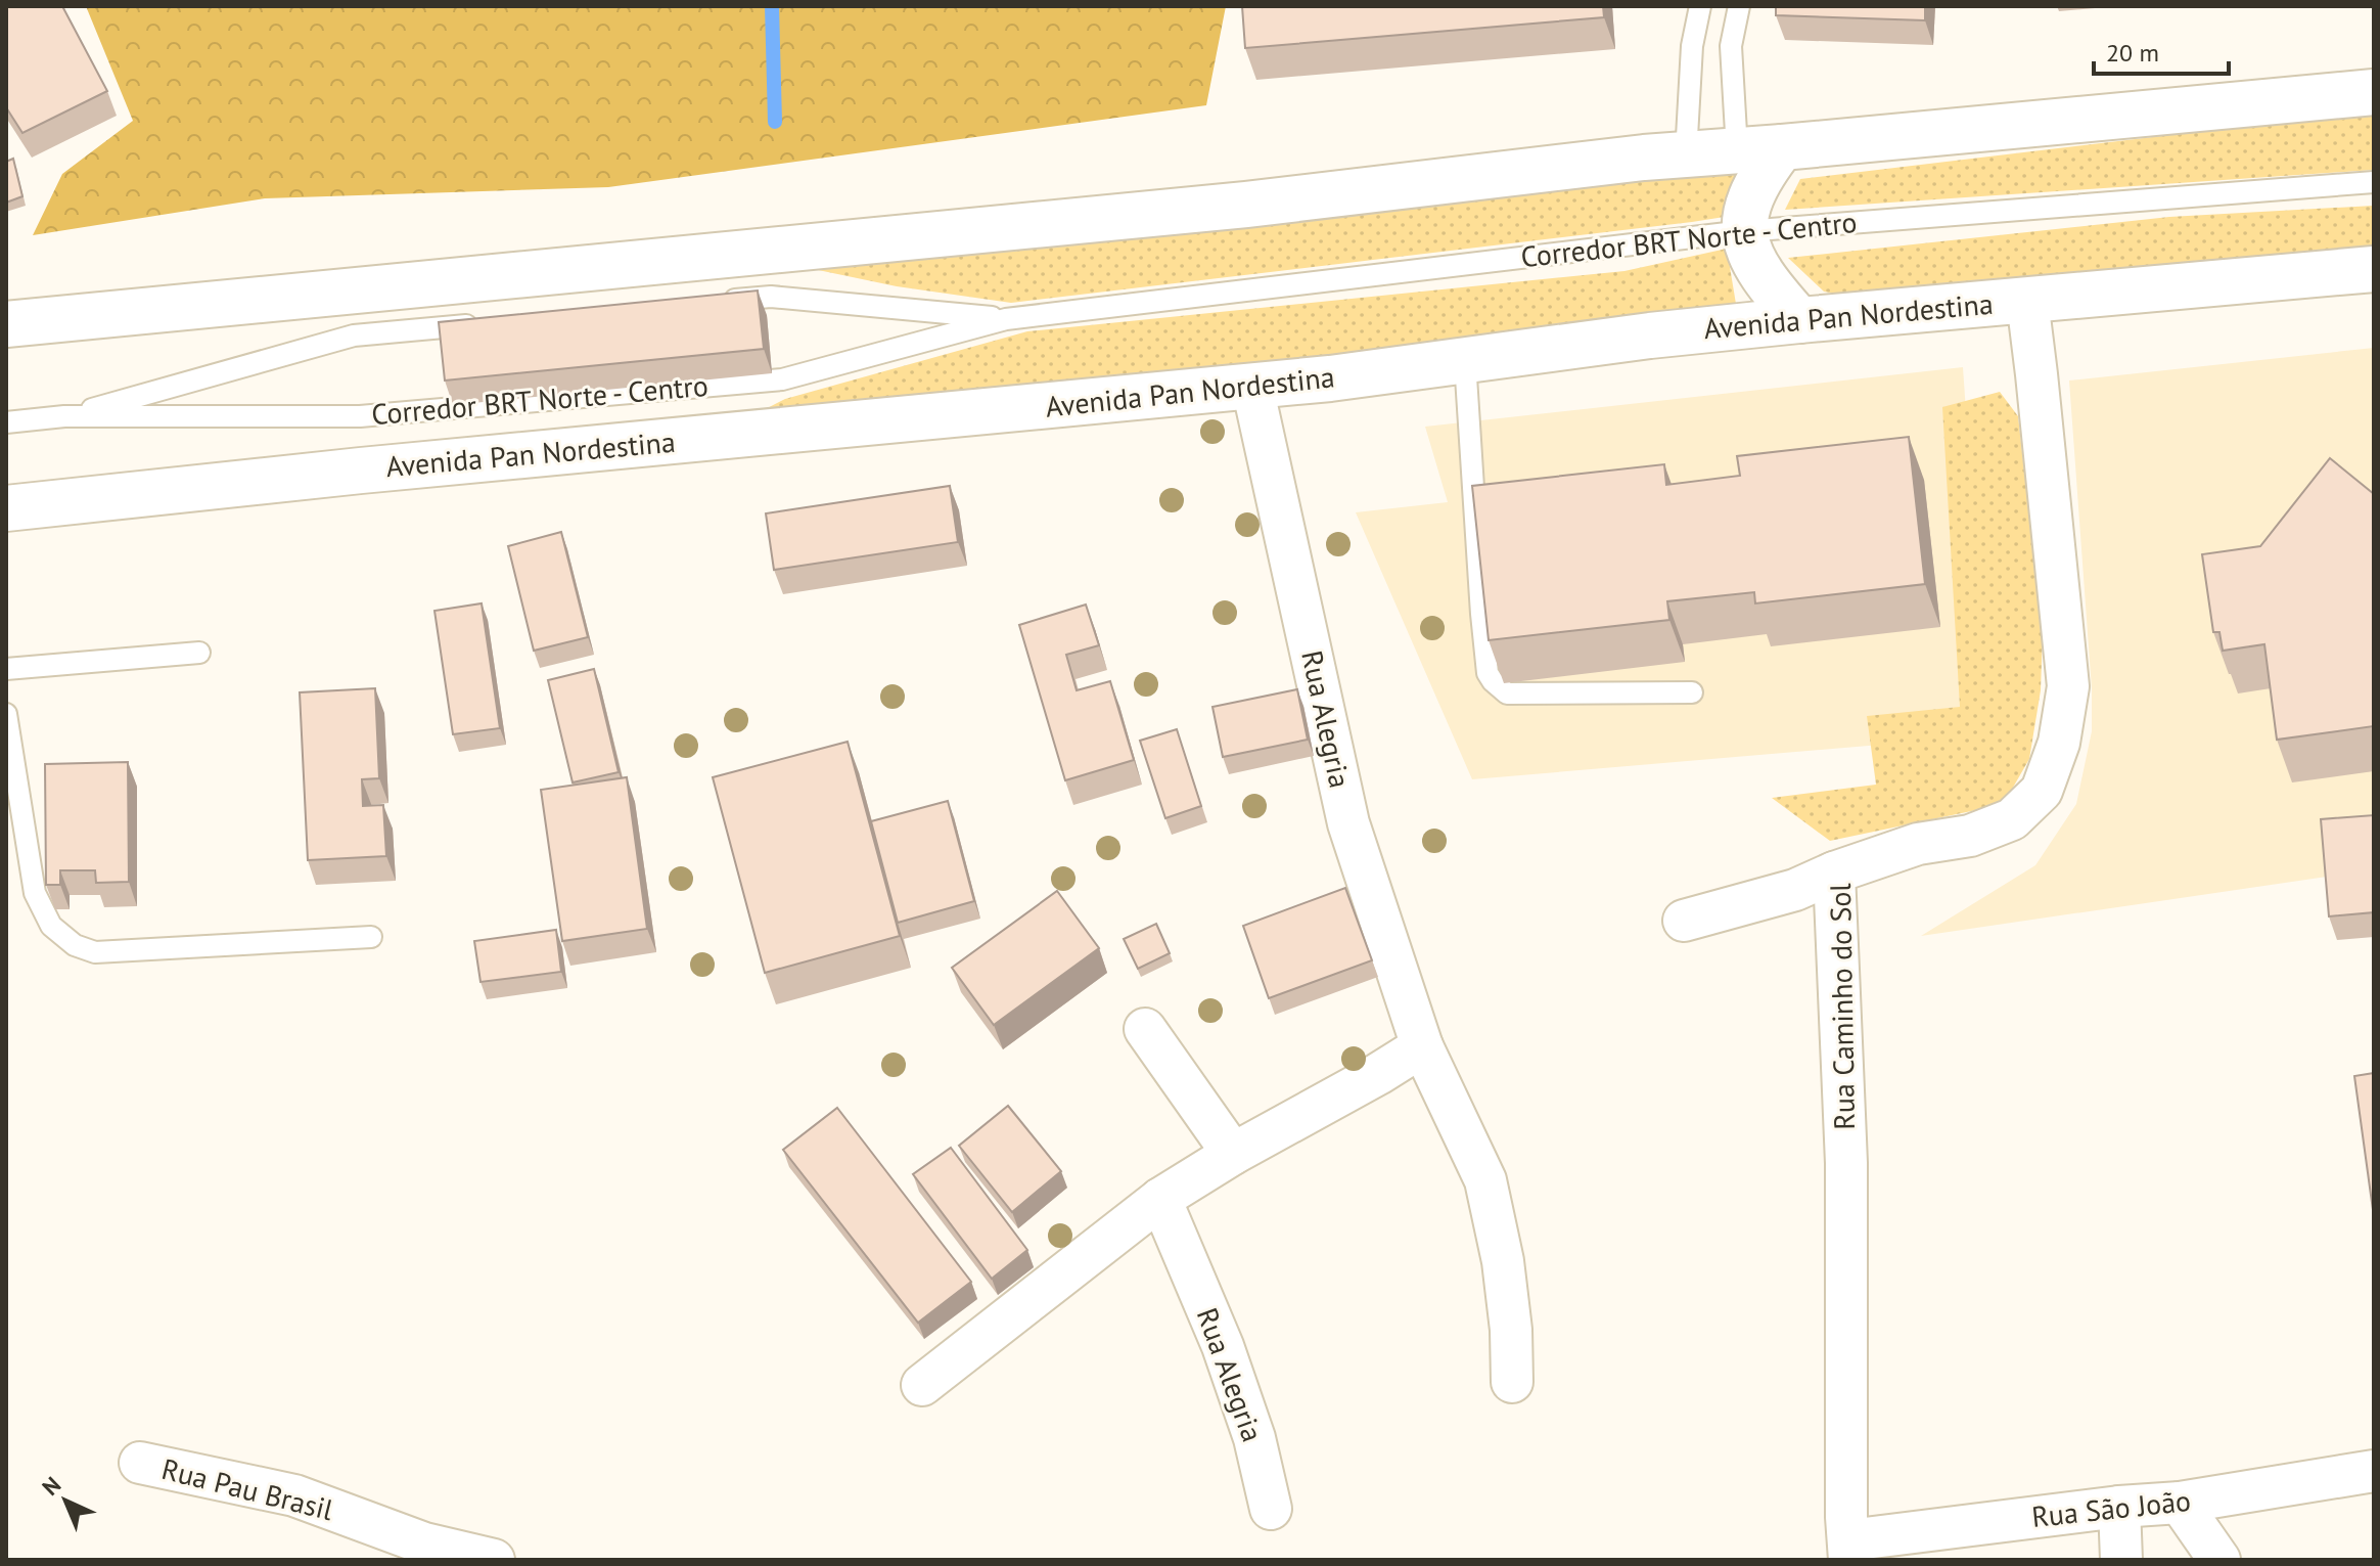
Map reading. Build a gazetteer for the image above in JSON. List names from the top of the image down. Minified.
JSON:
{"streets":{"highway":["Avenida Pan Nordestina"],"street":["Rua Alegria","Rua Caminho do Sol","Rua Pau Brasil","Rua São João"],"lane":["Corredor BRT Norte - Centro"]},"crossings":[["Avenida Pan Nordestina","Rua Alegria"],["Avenida Pan Nordestina","Rua Caminho do Sol"],["Rua Caminho do Sol","Rua São João"]],"scale_bar":"20 m","north":"top left"}
